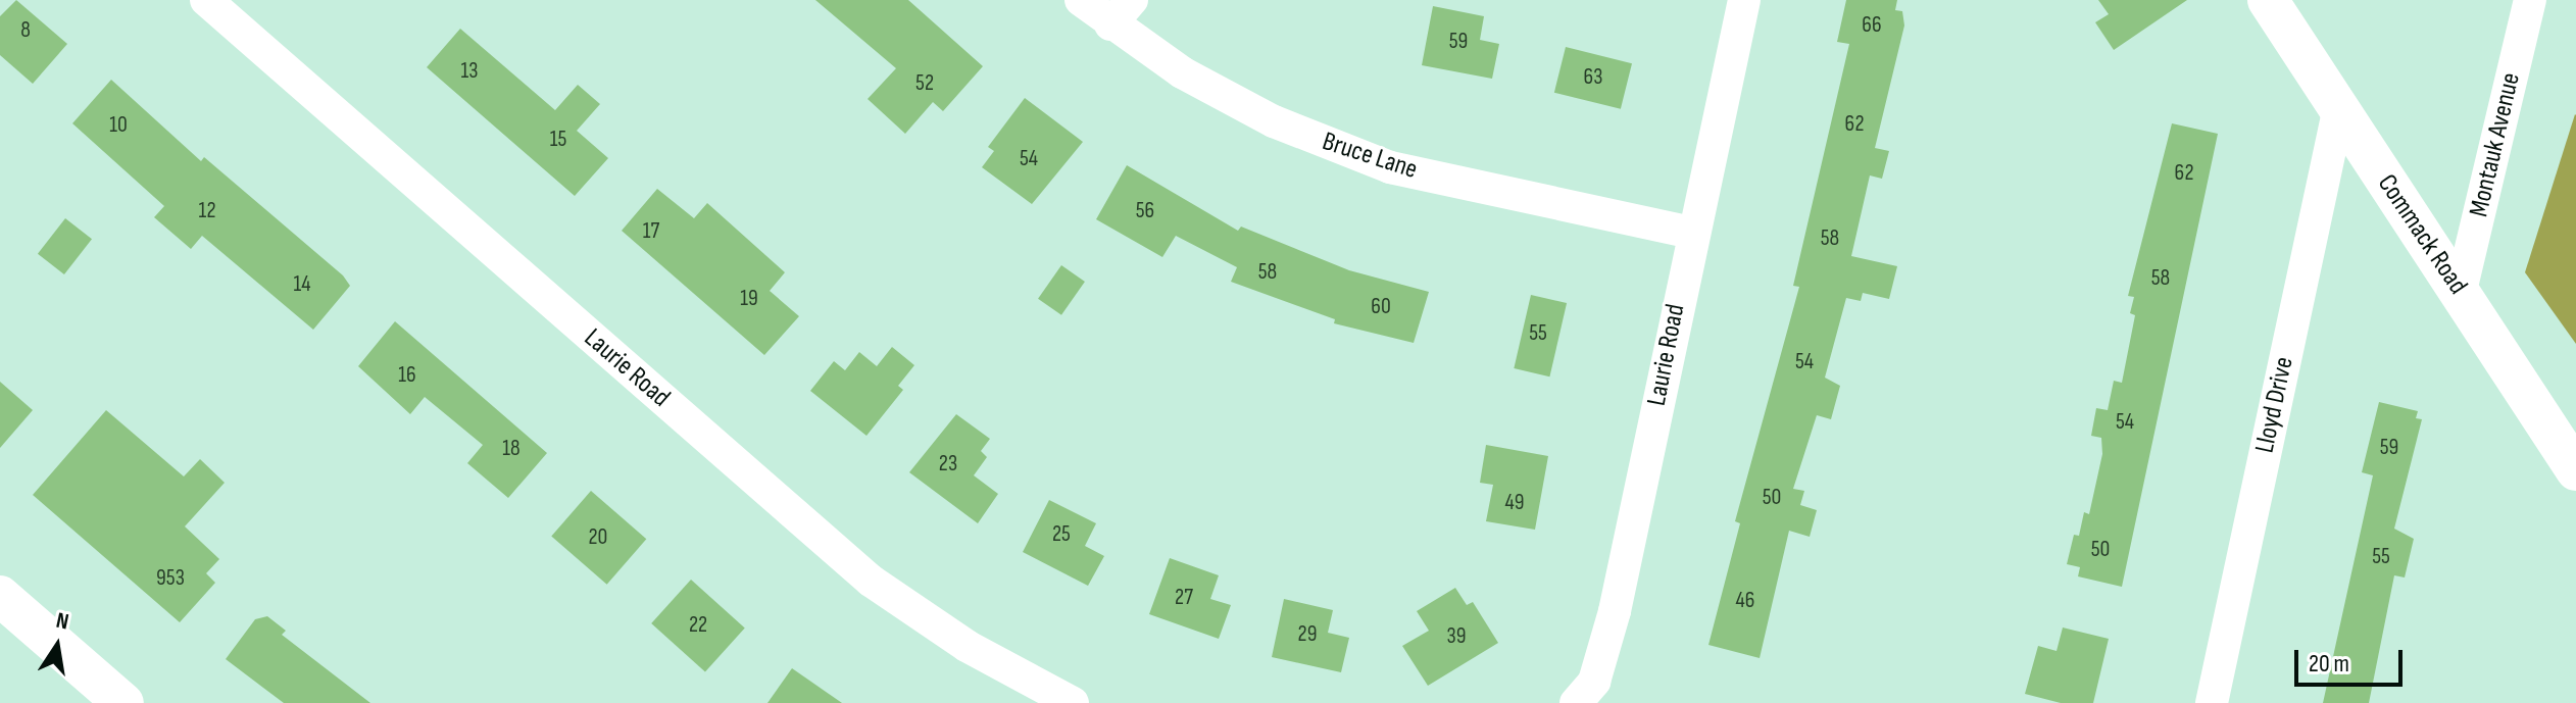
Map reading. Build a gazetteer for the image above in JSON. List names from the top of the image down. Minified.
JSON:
{"streets":{"street":["Montauk Avenue","Bruce Lane","Commack Road","Laurie Road","Lloyd Drive"]},"crossings":[["Montauk Avenue","Commack Road"],["Bruce Lane","Laurie Road"],["Commack Road","Lloyd Drive"]],"house_numbers":["66","8","59","13","63","52","62","10","15","54","62","12","56","17","58","58","58","14","19","60","55","54","16","54","59","18","23","50","49","25","20","50","55","953","27","46","22","29","39"],"scale_bar":"20 m","north":"top"}
